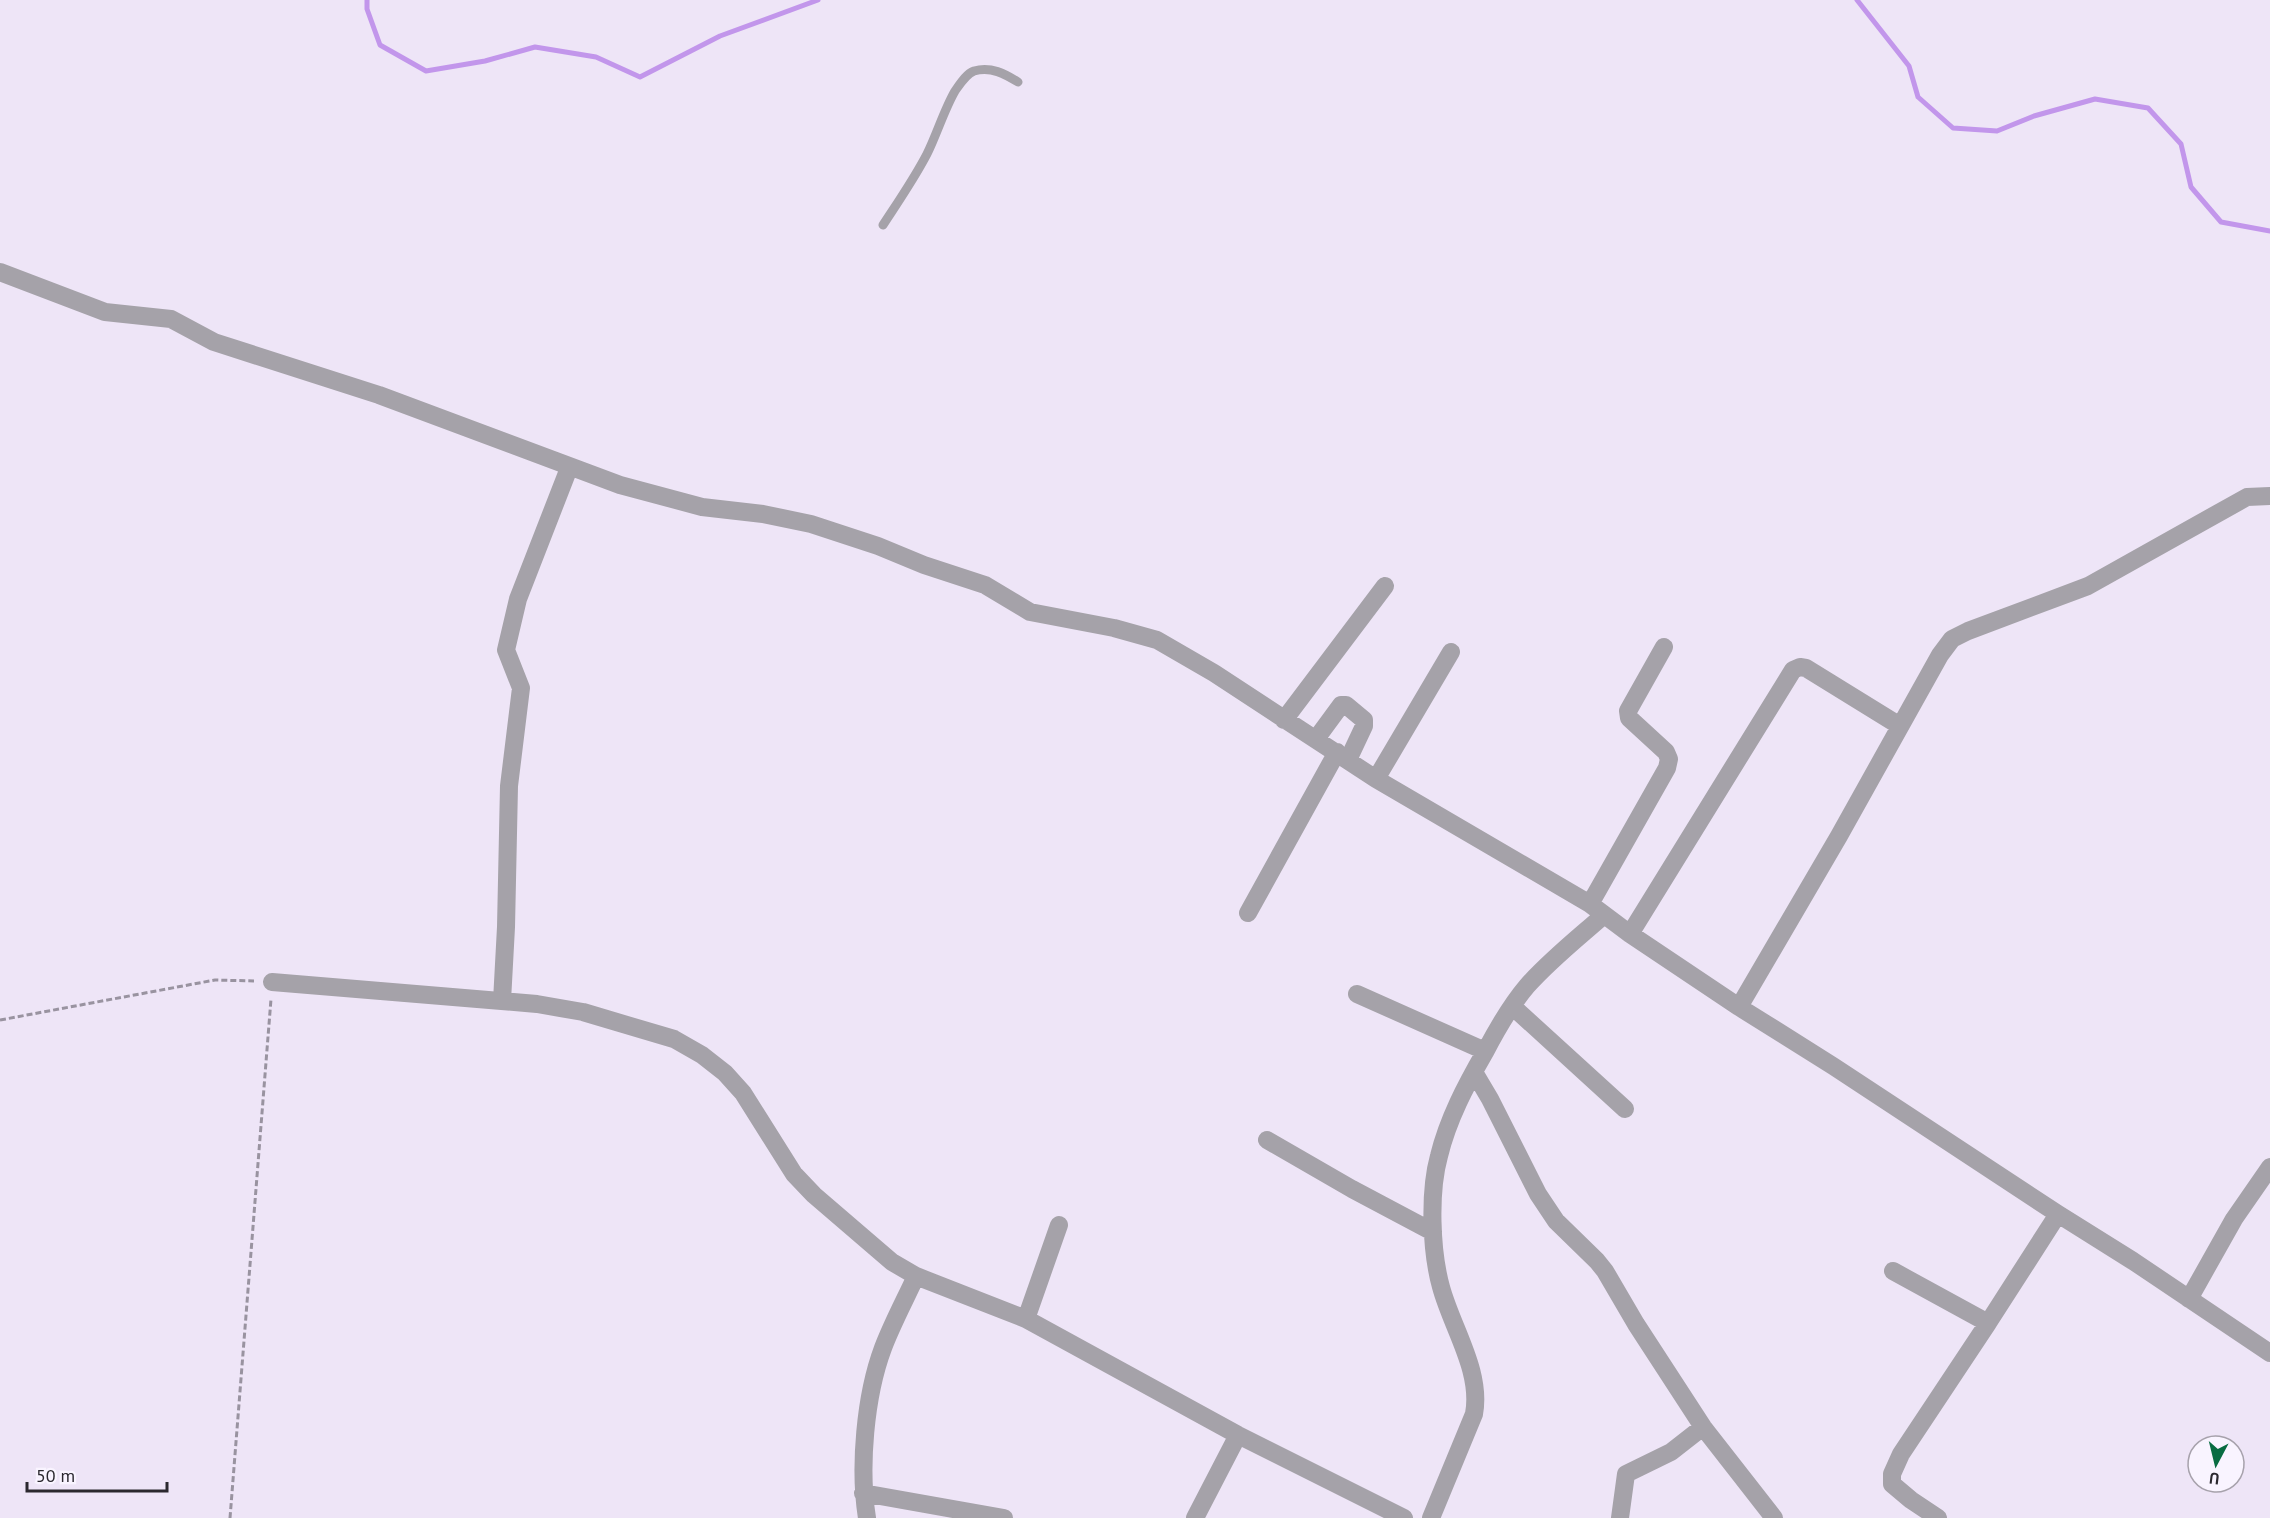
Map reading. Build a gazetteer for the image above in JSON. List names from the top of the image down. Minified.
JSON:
{"scale_bar":"50 m","north":"bottom"}
